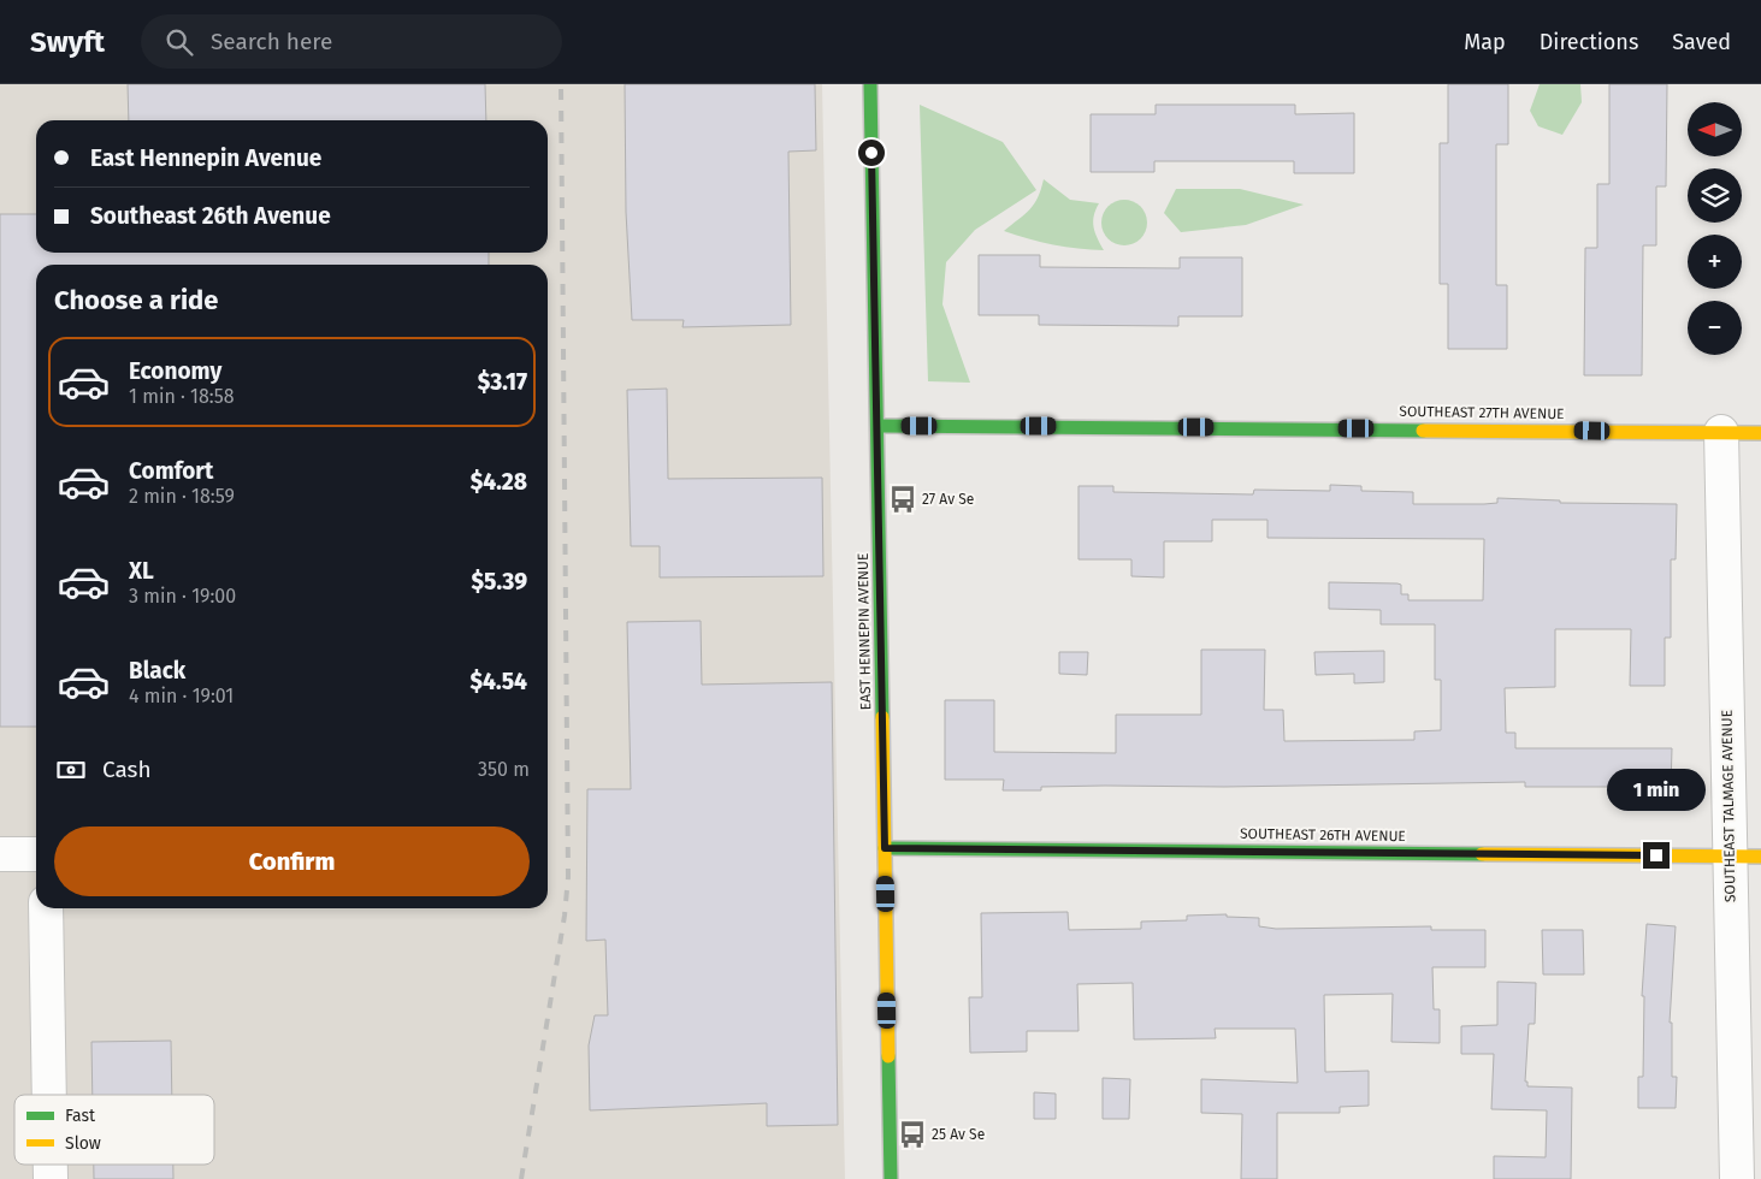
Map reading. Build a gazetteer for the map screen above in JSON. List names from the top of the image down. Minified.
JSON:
{"streets":{"street":["SOUTHEAST 27TH AVENUE","EAST HENNEPIN AVENUE","SOUTHEAST TALMAGE AVENUE","SOUTHEAST 26TH AVENUE"]},"crossings":[["SOUTHEAST 27TH AVENUE","EAST HENNEPIN AVENUE"],["SOUTHEAST 27TH AVENUE","SOUTHEAST TALMAGE AVENUE"],["EAST HENNEPIN AVENUE","SOUTHEAST 26TH AVENUE"],["SOUTHEAST TALMAGE AVENUE","SOUTHEAST 26TH AVENUE"]],"places":{"bus stop":["27 Av Se","25 Av Se"]},"legend":["Fast","Slow"],"north":"left","page":{"header":"Swyft","search":"Search here","nav":["Map","Directions","Saved"],"map_buttons":["+","−"],"banner":["East Hennepin Avenue","Southeast 26th Avenue"],"heading":"Choose a ride","list":[{"name":"Economy","note":"1 min · 18:58","value":"$3.17"},{"name":"Comfort","note":"2 min · 18:59","value":"$4.28"},{"name":"XL","note":"3 min · 19:00","value":"$5.39"},{"name":"Black","note":"4 min · 19:01","value":"$4.54"}],"pay":["Cash","350 m"],"bubble":"1 min","buttons":"Confirm"}}
